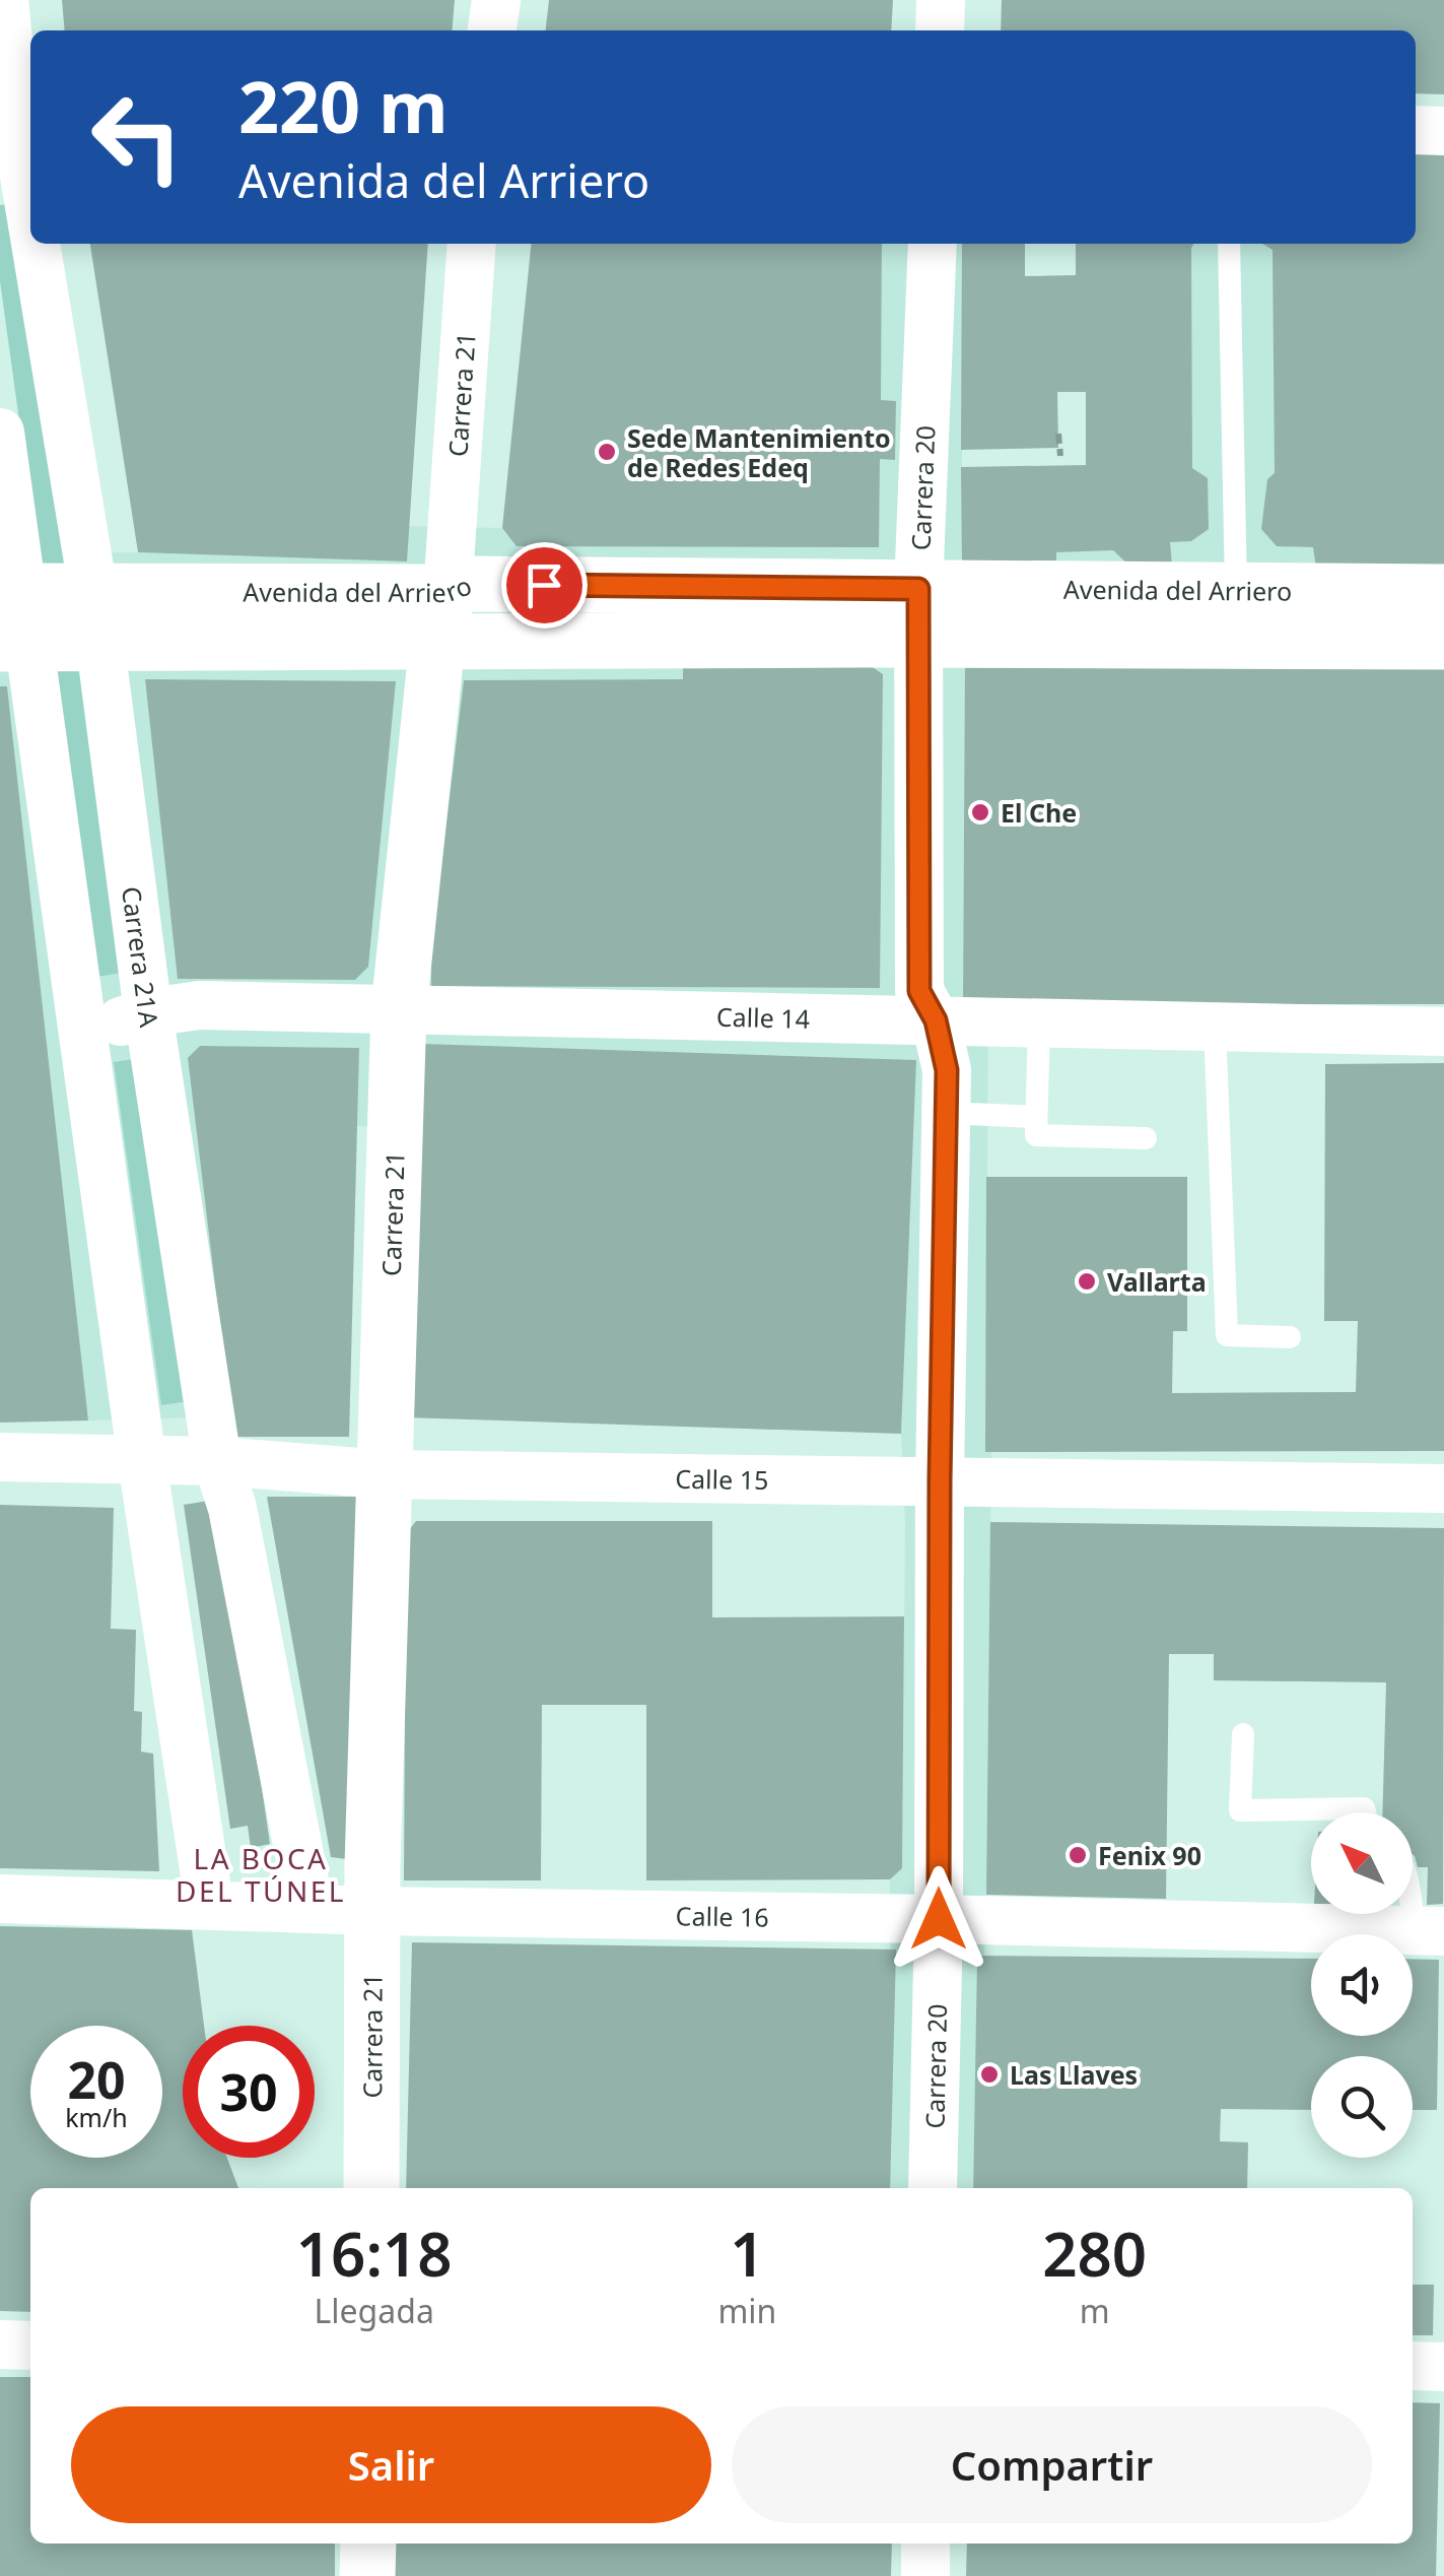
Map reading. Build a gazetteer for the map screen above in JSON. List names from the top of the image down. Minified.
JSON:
{"streets":{"street":["Carrera 21","Carrera 20","Avenida del Arriero","Carrera 21A","Calle 14","Calle 15","Calle 16"]},"crossings":[["Carrera 21","Avenida del Arriero"],["Carrera 21","Calle 14"],["Carrera 21","Calle 15"],["Carrera 21","Calle 16"],["Carrera 20","Avenida del Arriero"],["Carrera 20","Calle 14"],["Carrera 20","Calle 15"],["Carrera 20","Calle 16"],["Avenida del Arriero","Carrera 21A"],["Carrera 21A","Calle 14"],["Carrera 21A","Calle 15"],["Carrera 21A","Calle 16"]],"districts":["LA BOCA DEL TÚNEL"],"places":["Sede Mantenimiento de Redes Edeq","El Che","Vallarta","Fenix 90","Las Llaves"],"north":"top left","page":{"turn":["220 m","Avenida del Arriero"],"speed":"20 km/h","limit":"30","eta":["16:18","Llegada","1","min","280","m"],"buttons":["Salir","Compartir"]}}
